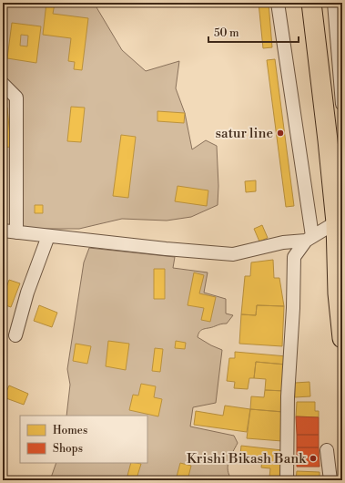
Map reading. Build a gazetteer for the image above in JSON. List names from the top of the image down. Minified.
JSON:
{"places":["satur line","Krishi Bikash Bank"],"legend":["Homes","Shops"],"scale_bar":"50 m"}
